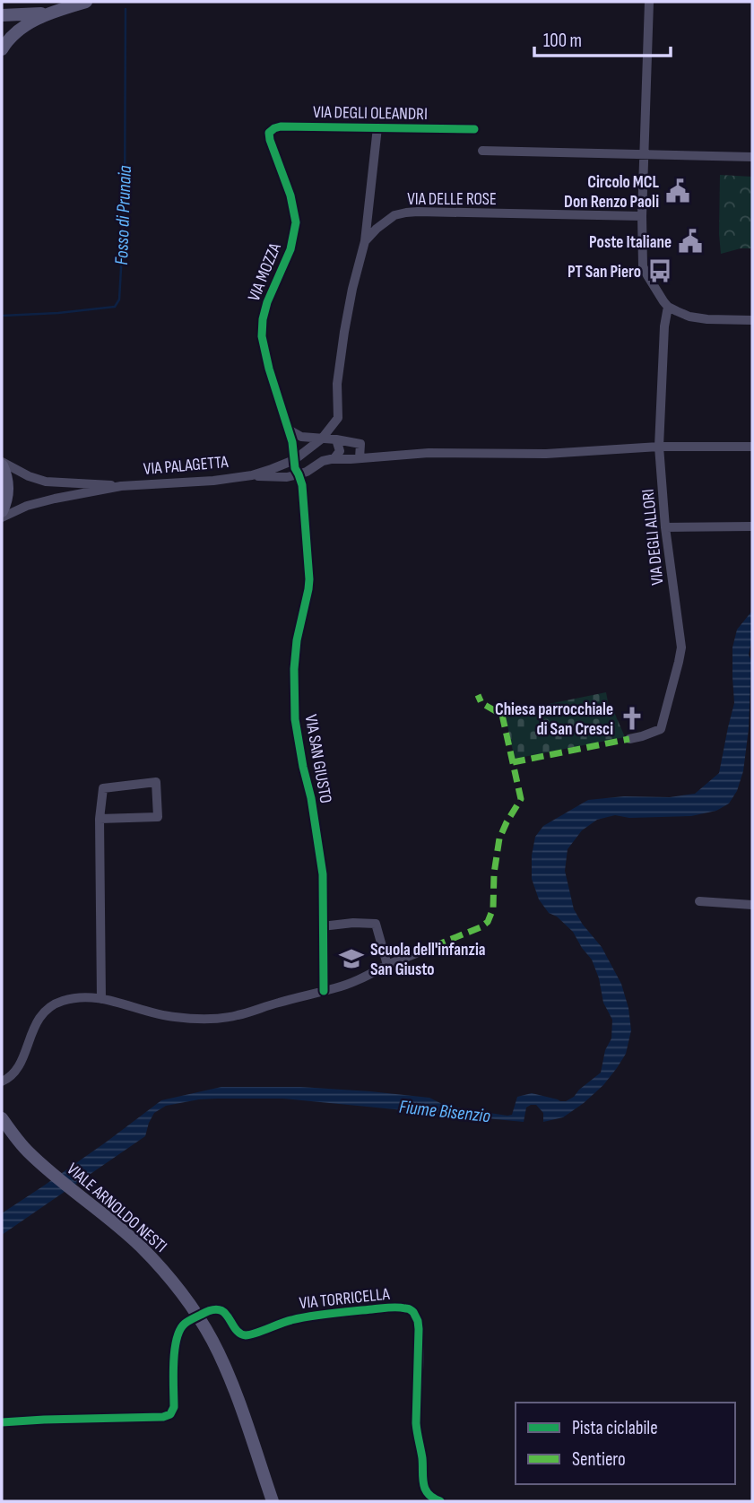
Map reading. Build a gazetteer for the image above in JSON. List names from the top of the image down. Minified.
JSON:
{"streets":{"street":["VIA DEGLI OLEANDRI","VIA DELLE ROSE","VIA MOZZA","VIA PALAGETTA","VIA DEGLI ALLORI","VIA SAN GIUSTO","VIALE ARNOLDO NESTI","VIA TORRICELLA"]},"crossings":[["VIA DEGLI OLEANDRI","VIA MOZZA"],["VIA MOZZA","VIA PALAGETTA"],["VIA MOZZA","VIA SAN GIUSTO"],["VIA PALAGETTA","VIA SAN GIUSTO"]],"water":["Fosso di Prunaia","Fiume Bisenzio"],"places":{"public building":["Circolo MCL Don Renzo Paoli","Poste Italiane"],"bus stop":["PT San Piero"],"church":["Chiesa parrocchiale di San Cresci"],"school or university":["Scuola dell'infanzia San Giusto"]},"legend":["Pista ciclabile","Sentiero"],"scale_bar":"100 m"}
